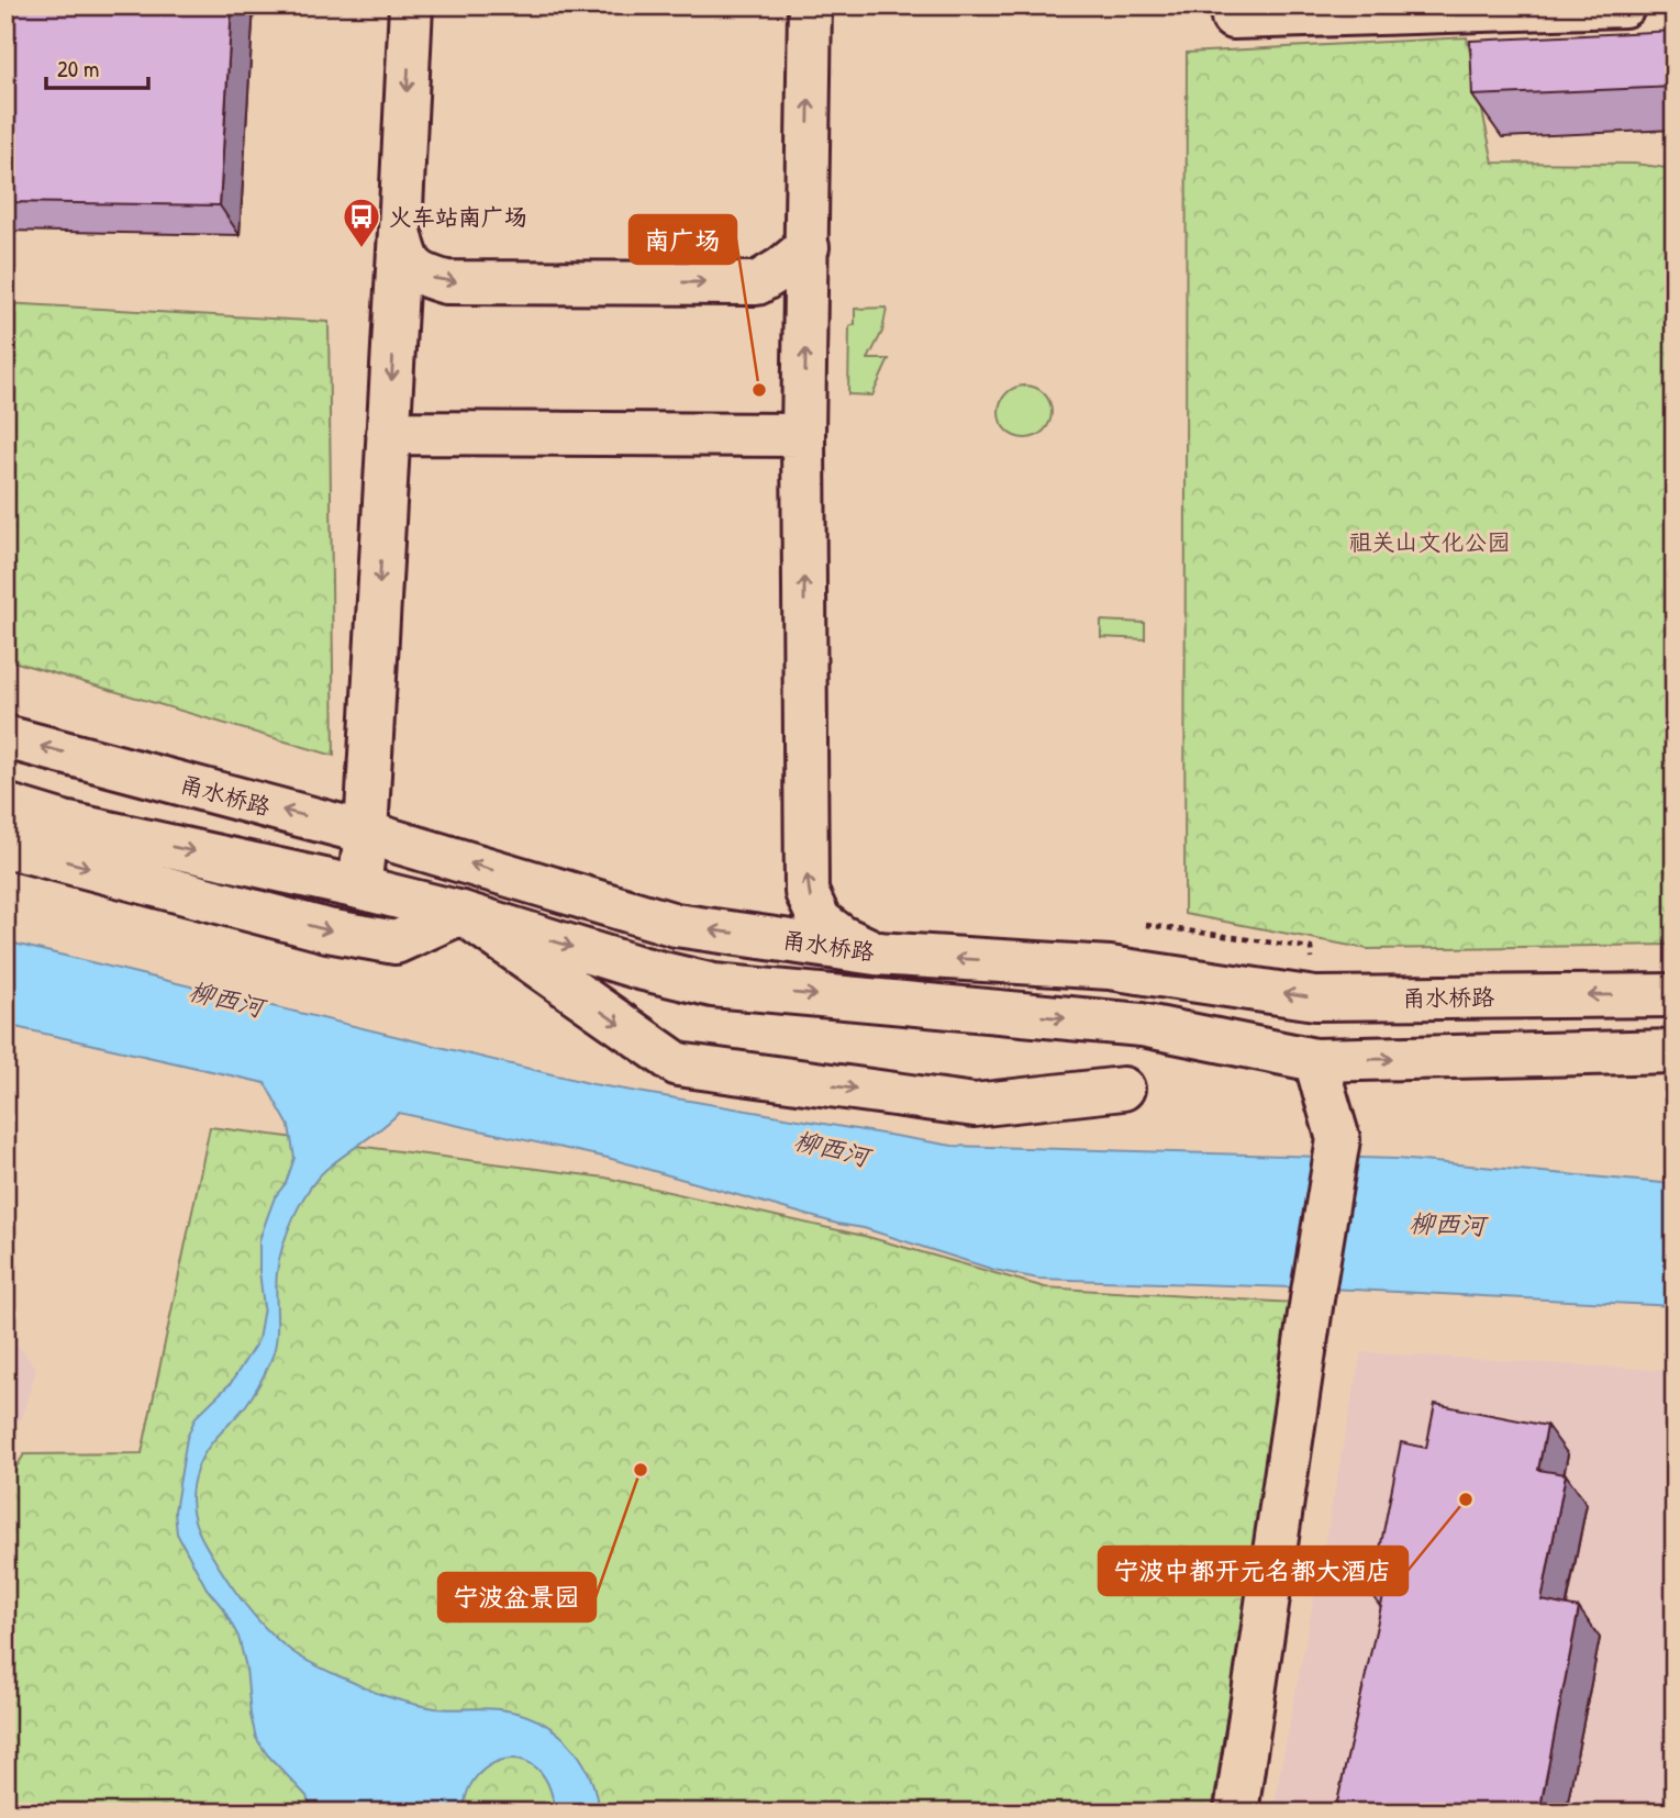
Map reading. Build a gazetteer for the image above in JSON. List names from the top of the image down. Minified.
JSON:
{"streets":{"main road":["甬水桥路"]},"water":["柳西河"],"parks":["祖关山文化公园"],"places":{"bus stop":["火车站南广场"],"other":["南广场","宁波盆景园","宁波中都开元名都大酒店"]},"scale_bar":"20 m"}
